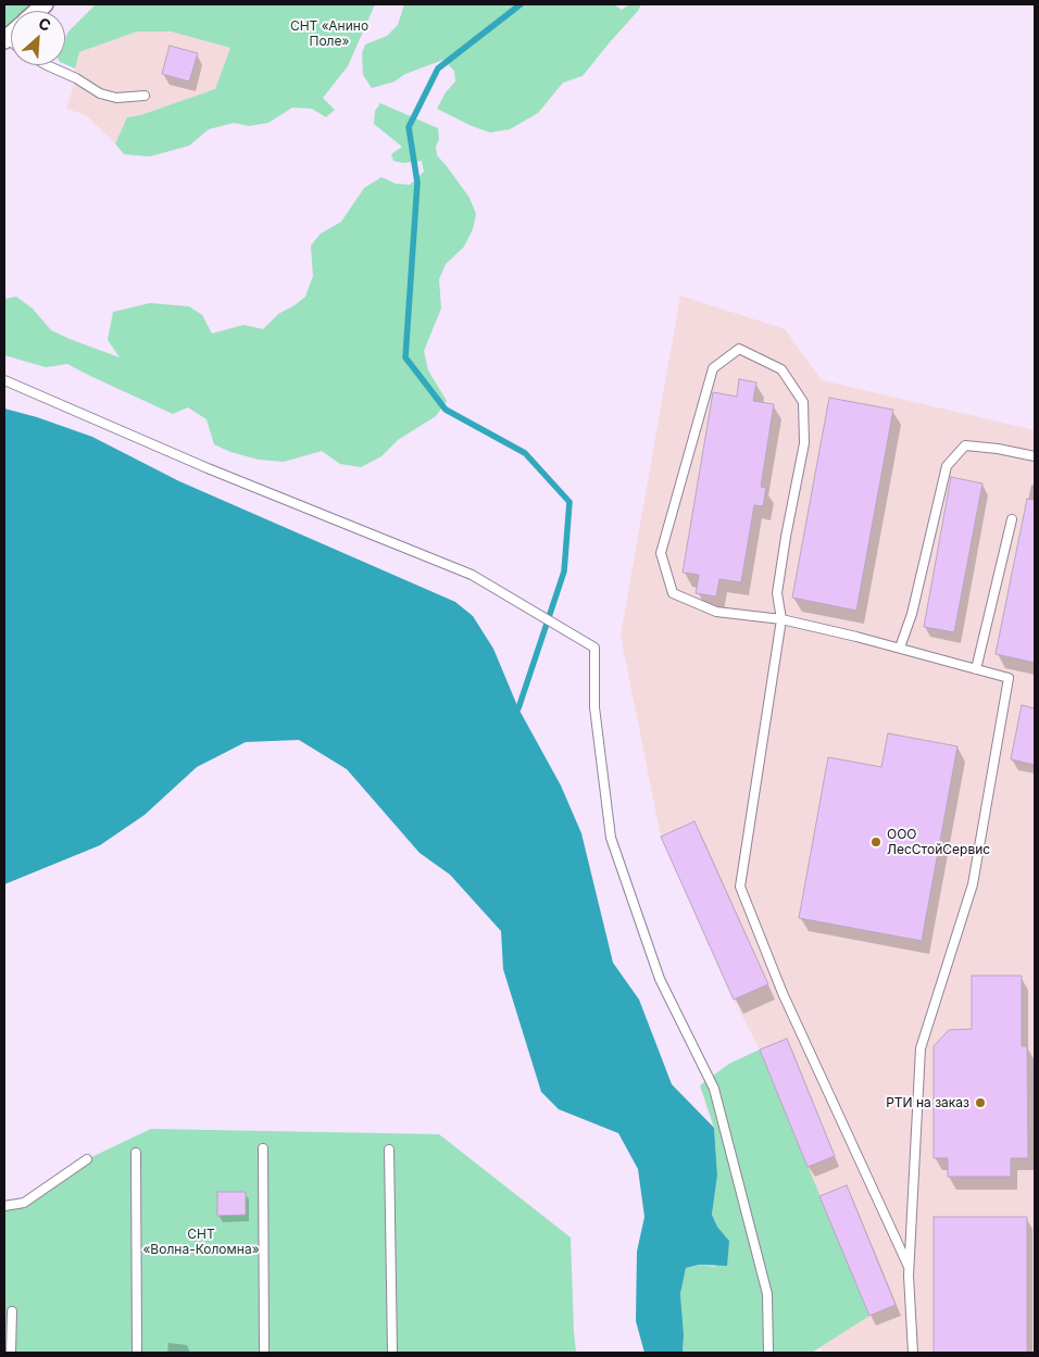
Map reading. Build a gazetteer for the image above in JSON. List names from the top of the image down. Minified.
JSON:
{"parks":["СНТ «Анино Поле»","СНТ «Волна-Коломна»"],"places":["ООО ЛесСтойСервис","РТИ на заказ"],"north":"top right"}
